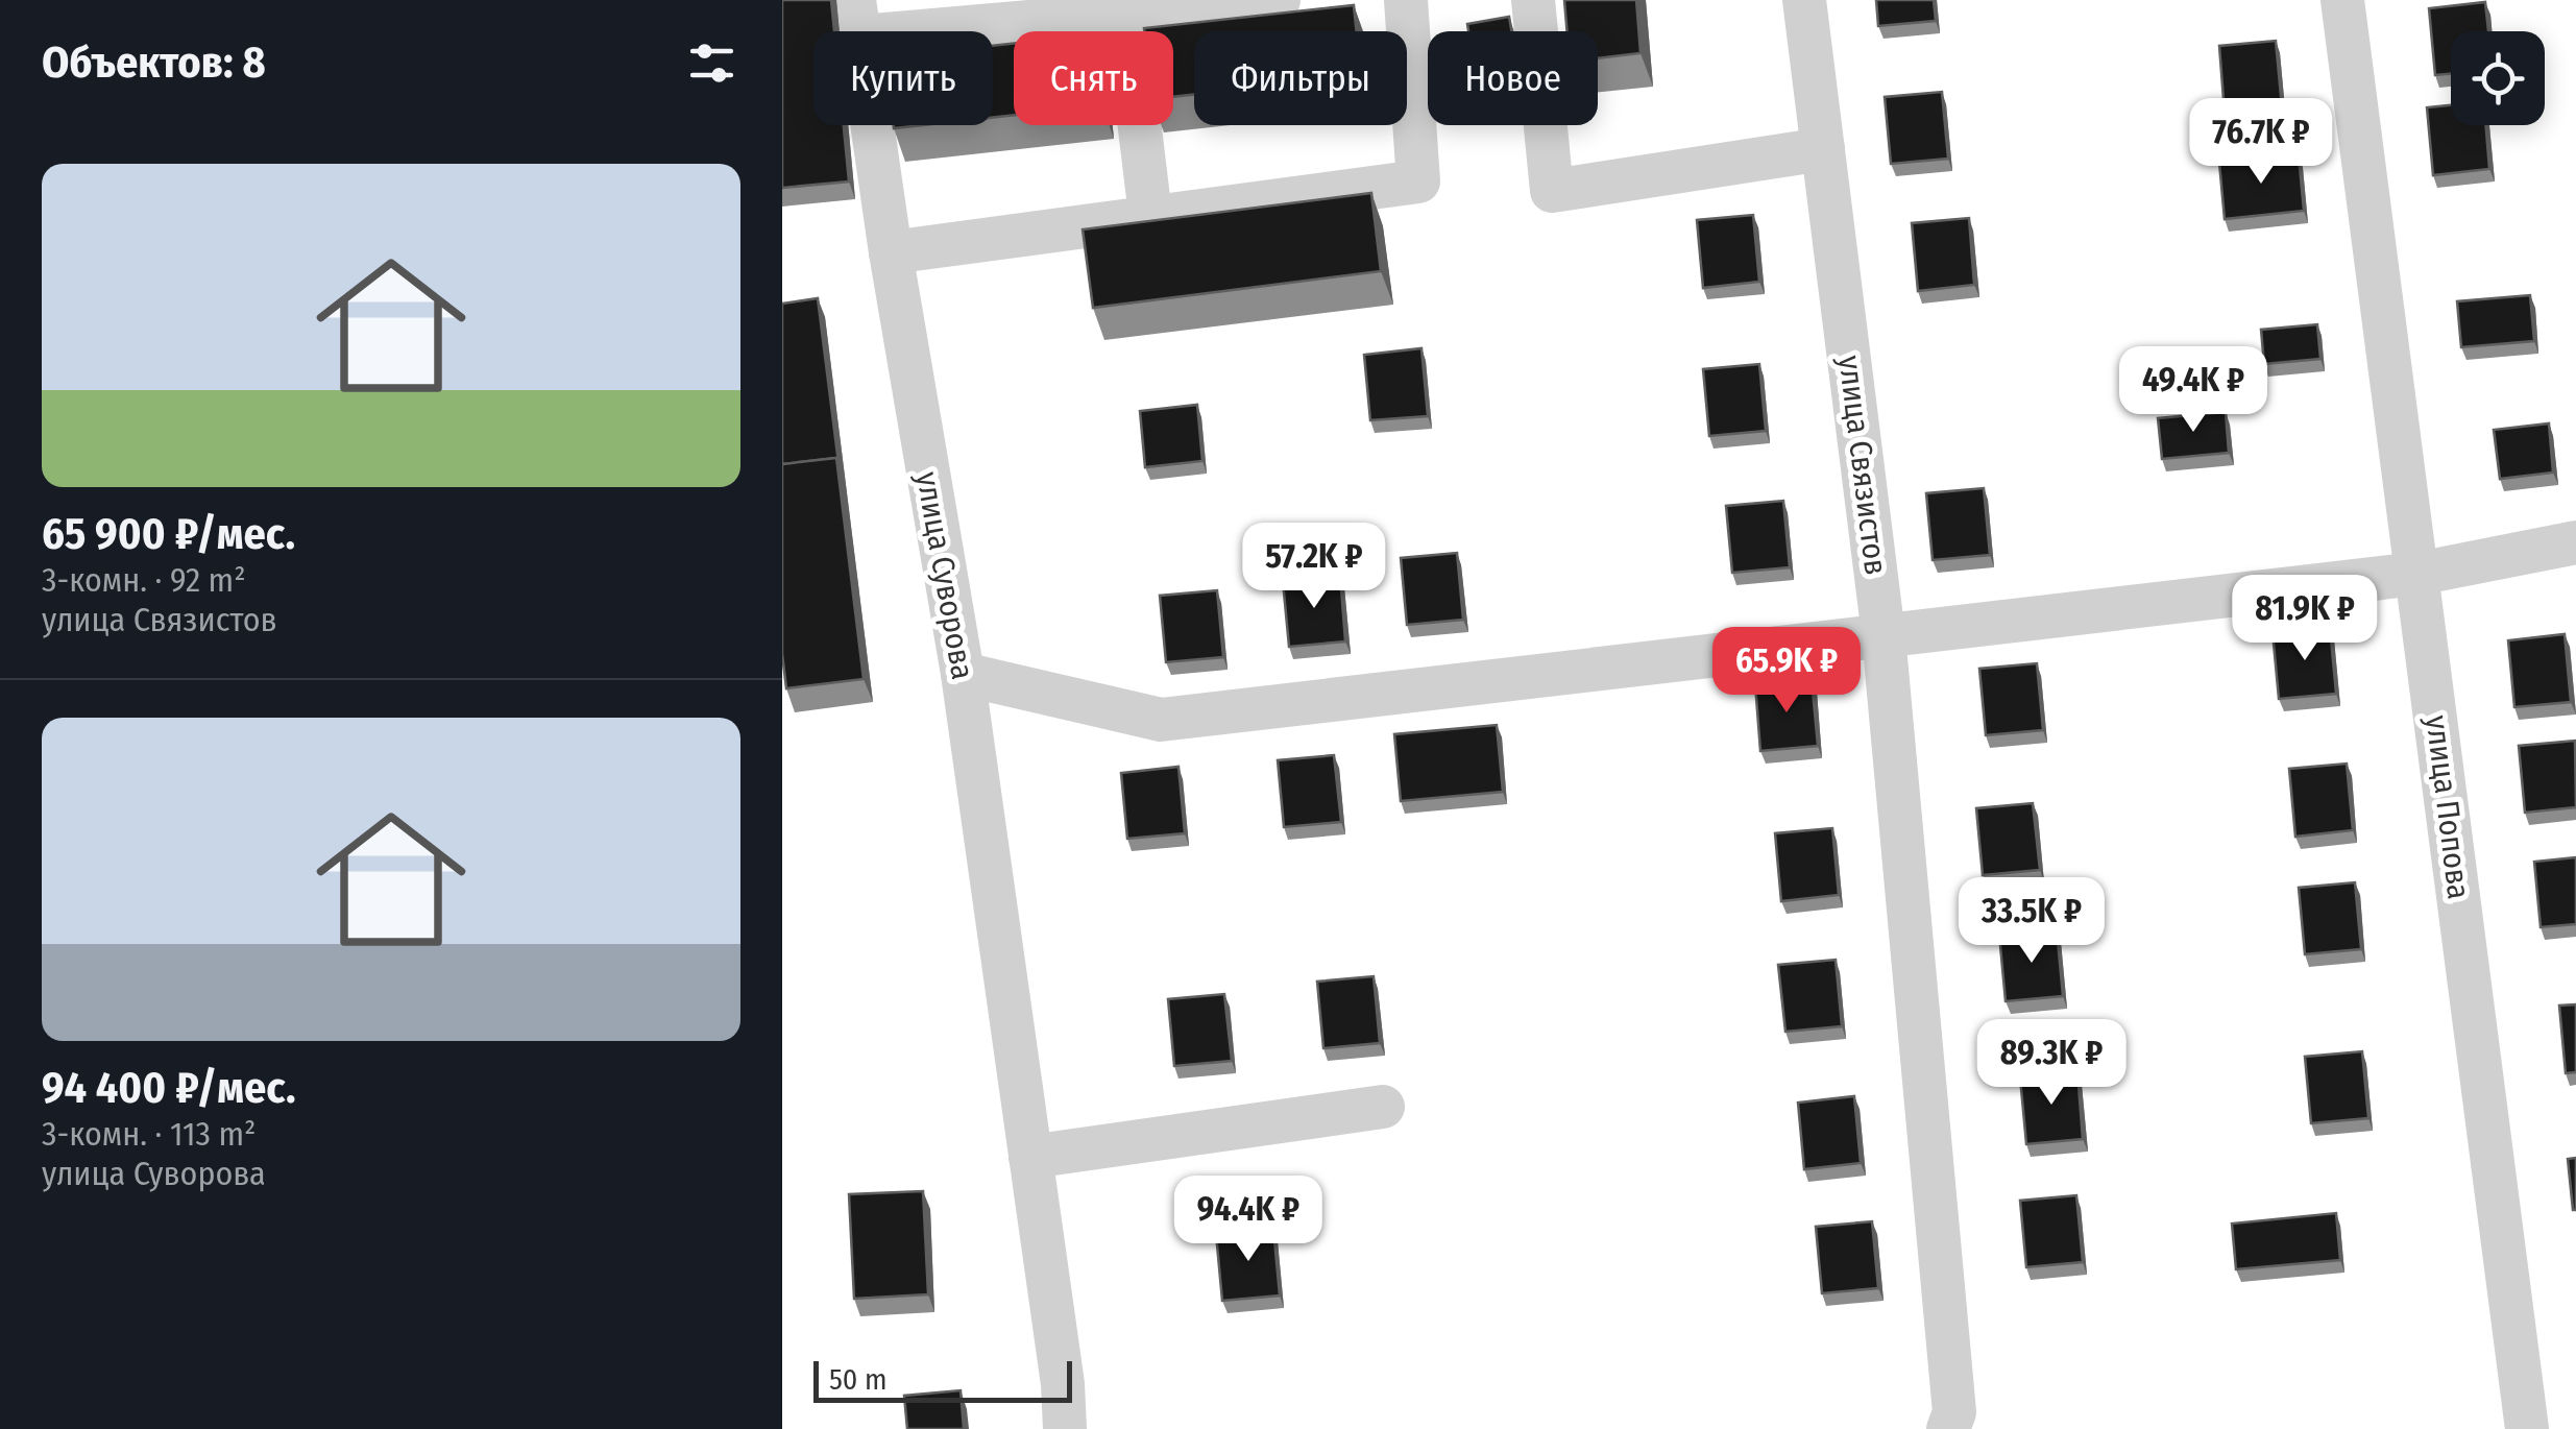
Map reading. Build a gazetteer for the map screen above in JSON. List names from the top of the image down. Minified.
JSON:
{"streets":{"street":["улица Связистов","улица Суворова","улица Попова"]},"scale_bar":"50 m","page":{"heading":"Объектов: 8","chip":["Купить","Снять","Фильтры","Новое"],"price":["76.7K ₽","49.4K ₽","57.2K ₽","81.9K ₽","65.9K ₽","33.5K ₽","89.3K ₽","94.4K ₽"],"list":[{"name":"65 900 ₽/мес.","note":"3-комн. · 92 m² · улица Связистов"},{"name":"94 400 ₽/мес.","note":"3-комн. · 113 m² · улица Суворова"}],"scale":"50 m"}}
